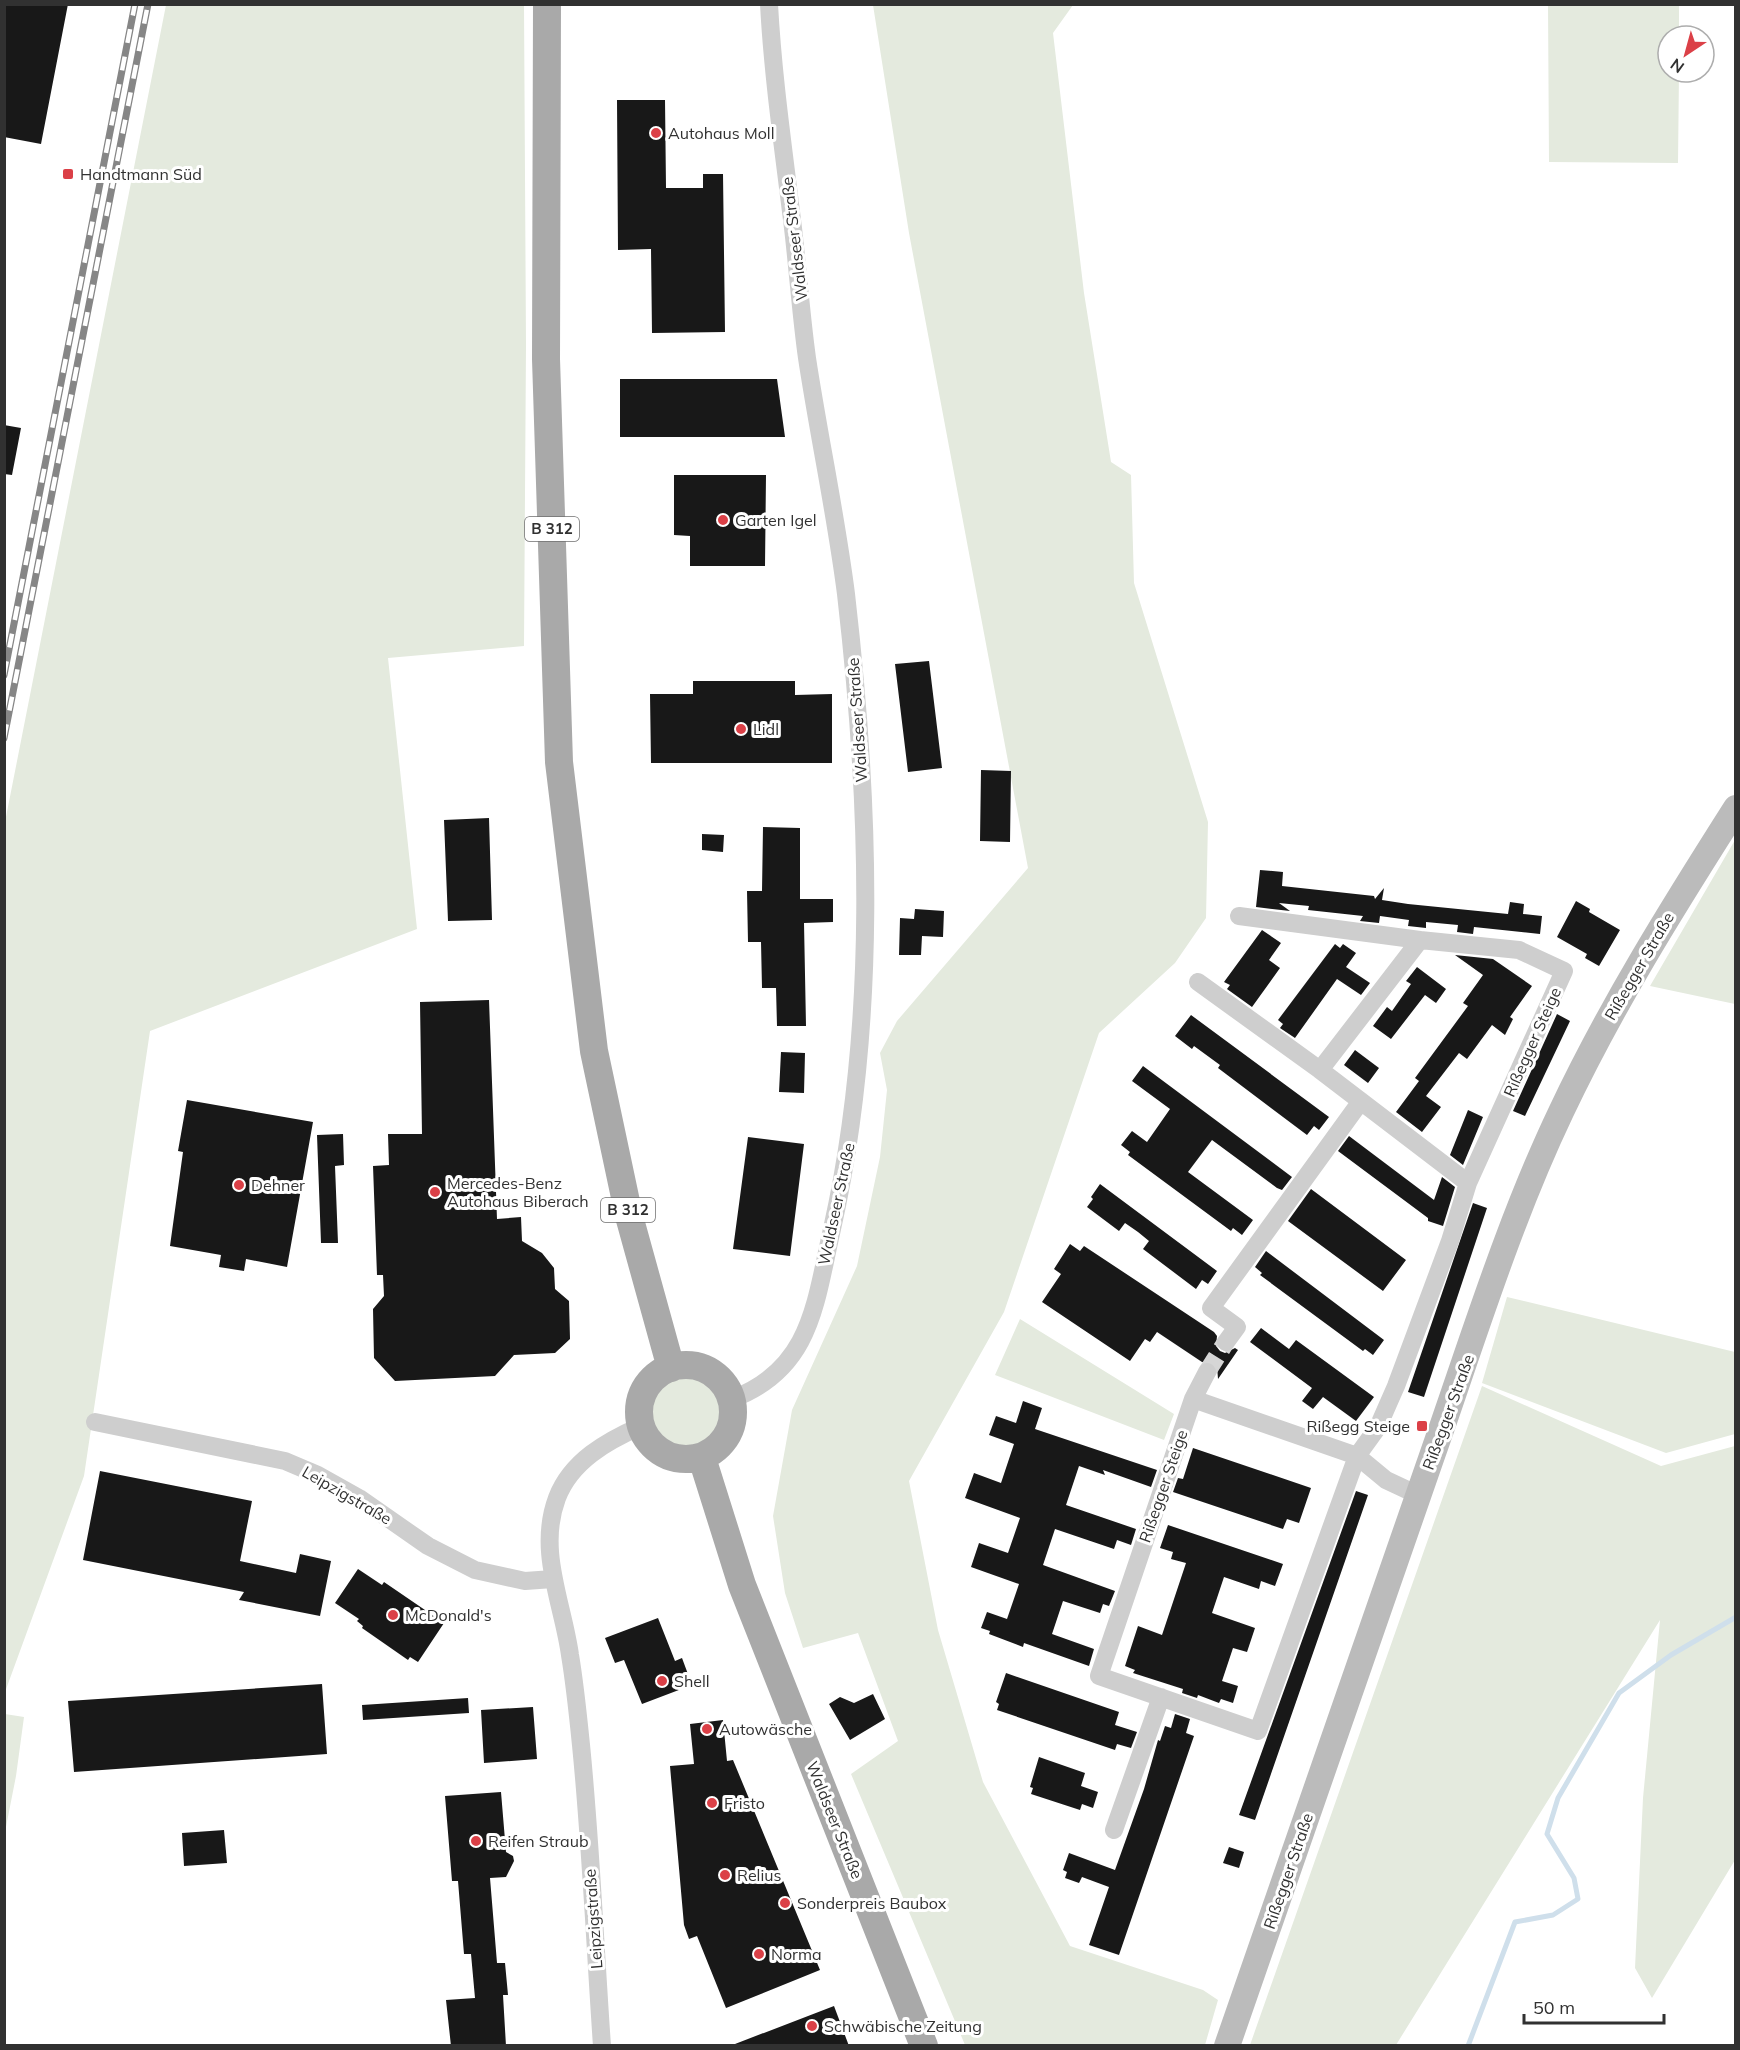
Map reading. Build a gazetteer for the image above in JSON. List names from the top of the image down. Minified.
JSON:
{"streets":{"main road":["Waldseer Straße","B 312"],"street":["Rißegger Straße","Rißegger Steige","Leipzigstraße"]},"crossings":[["Waldseer Straße","B 312"],["Waldseer Straße","Leipzigstraße"],["B 312","Leipzigstraße"]],"places":{"other":["Autohaus Moll","Garten Igel","Lidl","Dehner","Mercedes-Benz Autohaus Biberach","McDonald's","Shell","Autowäsche","Fristo","Reifen Straub","Relius","Sonderpreis Baubox","Norma","Schwäbische Zeitung"],"transit":["Handtmann Süd","Rißegg Steige"]},"scale_bar":"50 m","north":"bottom left"}
